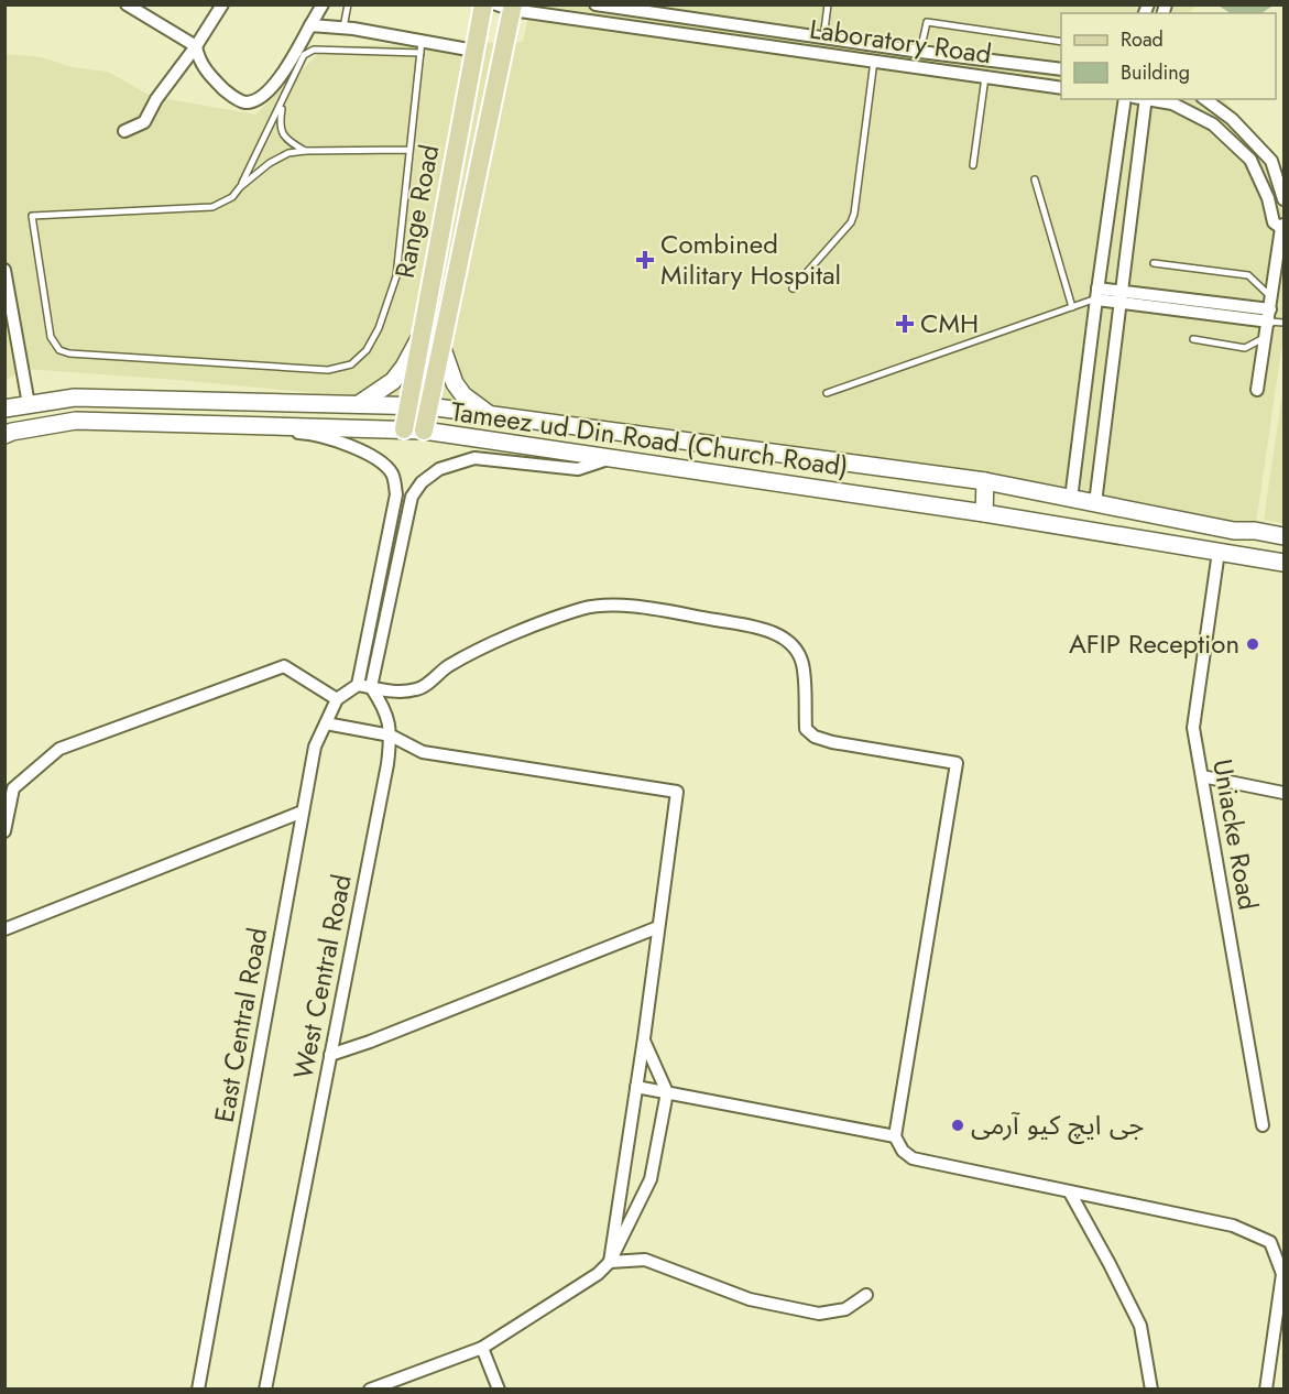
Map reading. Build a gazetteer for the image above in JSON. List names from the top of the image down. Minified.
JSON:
{"streets":{"main road":["Range Road","Tameez ud Din Road (Church Road)"],"street":["Laboratory Road","Uniacke Road","West Central Road","East Central Road"]},"crossings":[["Range Road","Tameez ud Din Road (Church Road)"],["Tameez ud Din Road (Church Road)","Uniacke Road"]],"places":{"health":["Combined Military Hospital","CMH"],"other":["AFIP Reception","جی ایچ کیو آرمی"]},"legend":["Road","Building"]}
